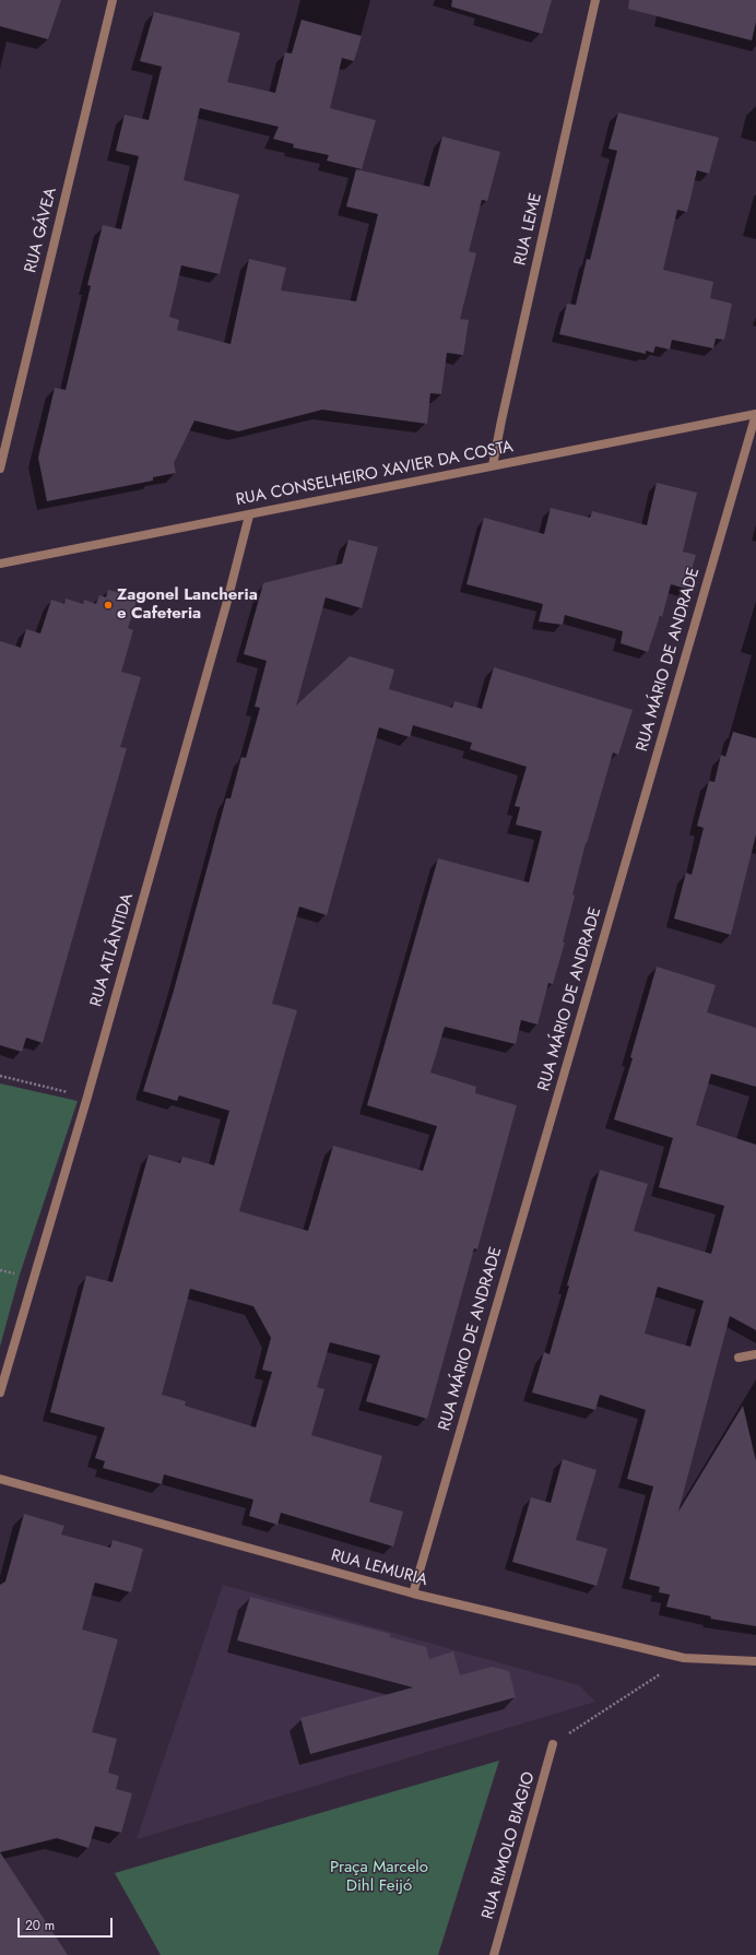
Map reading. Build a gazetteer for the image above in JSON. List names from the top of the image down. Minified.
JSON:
{"streets":{"street":["RUA LEME","RUA GÁVEA","RUA CONSELHEIRO XAVIER DA COSTA","RUA MÁRIO DE ANDRADE","RUA ATLÂNTIDA","RUA LEMURIA","RUA RIMOLO BIAGIO"]},"crossings":[["RUA LEME","RUA CONSELHEIRO XAVIER DA COSTA"],["RUA CONSELHEIRO XAVIER DA COSTA","RUA MÁRIO DE ANDRADE"],["RUA CONSELHEIRO XAVIER DA COSTA","RUA ATLÂNTIDA"],["RUA MÁRIO DE ANDRADE","RUA LEMURIA"]],"parks":["Praça Marcelo Dihl Feijó"],"places":["Zagonel Lancheria e Cafeteria"],"scale_bar":"20 m"}
